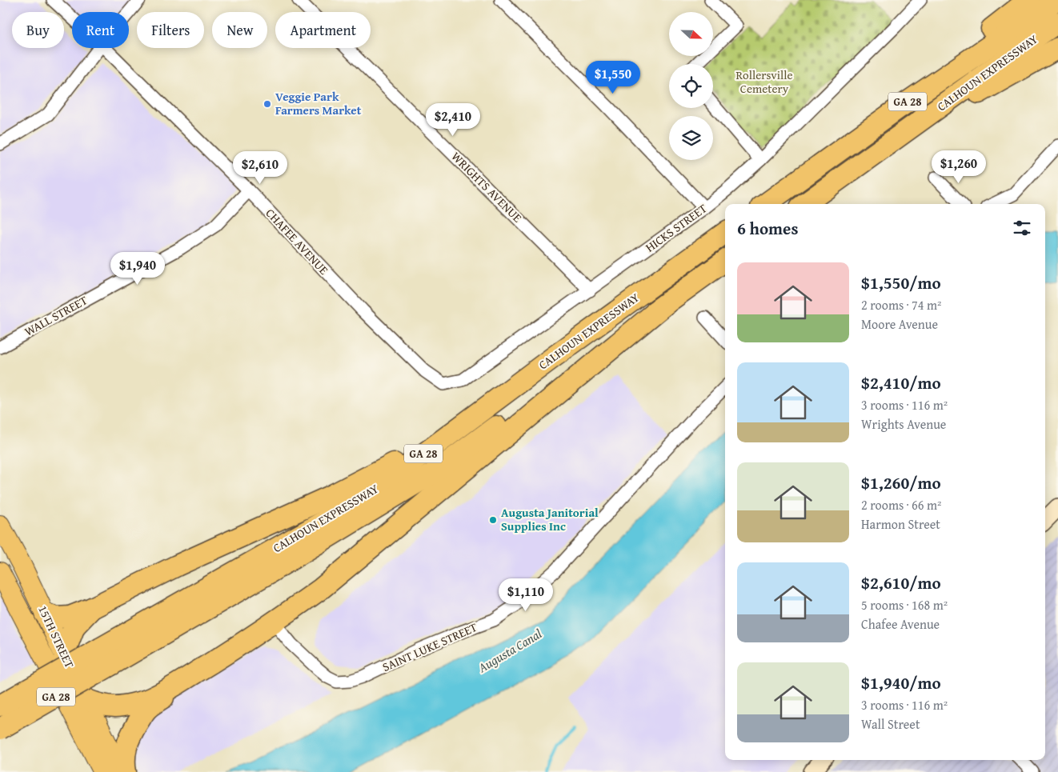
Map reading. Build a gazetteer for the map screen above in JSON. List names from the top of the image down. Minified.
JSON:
{"streets":{"highway":["CALHOUN EXPRESSWAY","GA 28"],"main road":["15TH STREET"],"street":["WRIGHTS AVENUE","HICKS STREET","CHAFEE AVENUE","WALL STREET","SAINT LUKE STREET"]},"crossings":[["WRIGHTS AVENUE","HICKS STREET"],["HICKS STREET","CHAFEE AVENUE"],["CHAFEE AVENUE","WALL STREET"]],"water":["Augusta Canal"],"parks":["Rollersville Cemetery"],"places":["Veggie Park Farmers Market","Augusta Janitorial Supplies Inc"],"north":"right","page":{"chip":["Buy","Rent","Filters","New","Apartment"],"price":["$1,550","$2,410","$1,260","$2,610","$1,940","$1,110"],"heading":"6 homes","list":[{"name":"$1,550/mo","note":"2 rooms · 74 m² · Moore Avenue"},{"name":"$2,410/mo","note":"3 rooms · 116 m² · Wrights Avenue"},{"name":"$1,260/mo","note":"2 rooms · 66 m² · Harmon Street"},{"name":"$2,610/mo","note":"5 rooms · 168 m² · Chafee Avenue"},{"name":"$1,940/mo","note":"3 rooms · 116 m² · Wall Street"}]}}
